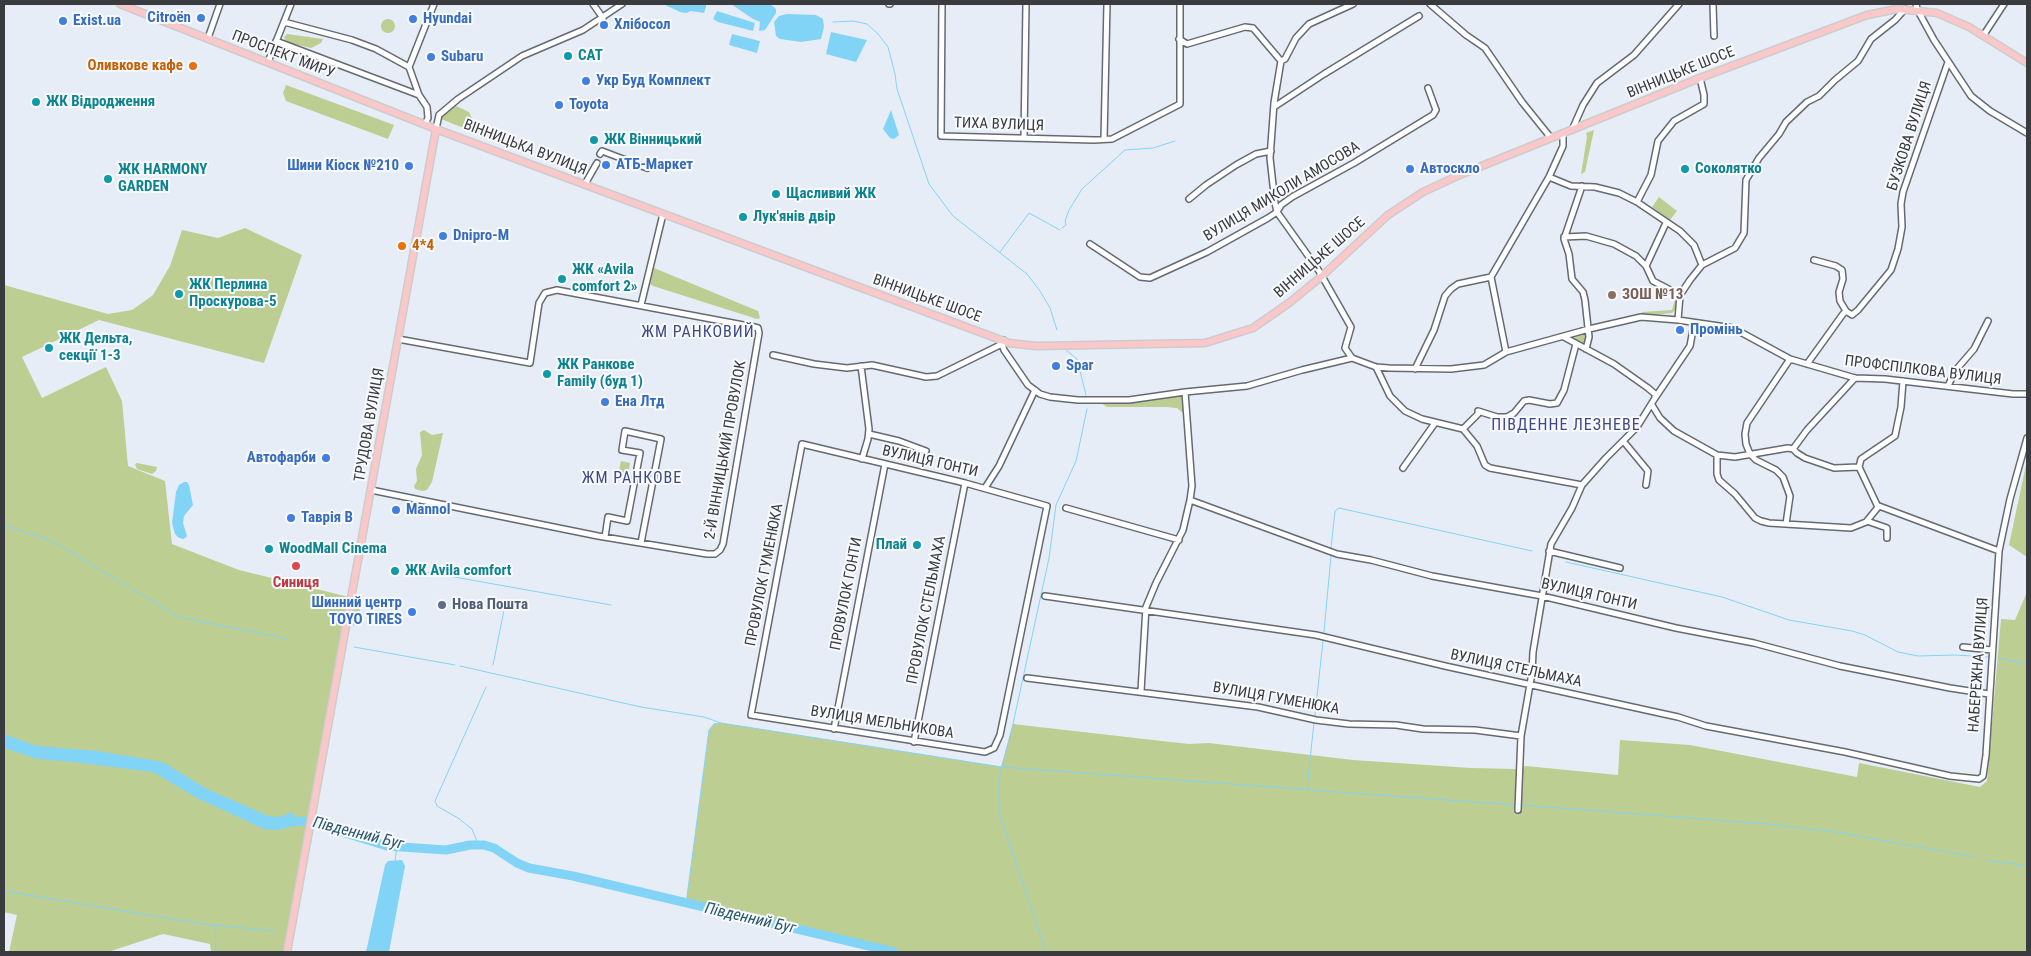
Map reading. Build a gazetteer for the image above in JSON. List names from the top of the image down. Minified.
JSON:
{"streets":{"main road":["ПРОСПЕКТ МИРУ","ВІННИЦЬКЕ ШОСЕ","ВІННИЦЬКА ВУЛИЦЯ","ТРУДОВА ВУЛИЦЯ"],"street":["ТИХА ВУЛИЦЯ","БУЗКОВА ВУЛИЦЯ","ВУЛИЦЯ МИКОЛИ АМОСОВА","ПРОФСПІЛКОВА ВУЛИЦЯ","2-Й ВІННИЦЬКИЙ ПРОВУЛОК","ВУЛИЦЯ ГОНТИ","ПРОВУЛОК ГУМЕНЮКА","ПРОВУЛОК ГОНТИ","ПРОВУЛОК СТЕЛЬМАХА","НАБЕРЕЖНА ВУЛИЦЯ","ВУЛИЦЯ СТЕЛЬМАХА","ВУЛИЦЯ ГУМЕНЮКА","ВУЛИЦЯ МЕЛЬНИКОВА"]},"crossings":[["ПРОСПЕКТ МИРУ","ВІННИЦЬКА ВУЛИЦЯ"],["ПРОСПЕКТ МИРУ","ТРУДОВА ВУЛИЦЯ"],["ВІННИЦЬКЕ ШОСЕ","ВІННИЦЬКА ВУЛИЦЯ"],["БУЗКОВА ВУЛИЦЯ","ПРОФСПІЛКОВА ВУЛИЦЯ"],["ВІННИЦЬКА ВУЛИЦЯ","ТРУДОВА ВУЛИЦЯ"],["ТРУДОВА ВУЛИЦЯ","2-Й ВІННИЦЬКИЙ ПРОВУЛОК"],["ВУЛИЦЯ ГОНТИ","ПРОВУЛОК ГУМЕНЮКА"],["ВУЛИЦЯ ГОНТИ","ПРОВУЛОК ГОНТИ"],["ВУЛИЦЯ ГОНТИ","ПРОВУЛОК СТЕЛЬМАХА"],["ВУЛИЦЯ ГОНТИ","НАБЕРЕЖНА ВУЛИЦЯ"],["ВУЛИЦЯ ГОНТИ","ВУЛИЦЯ МЕЛЬНИКОВА"],["ПРОВУЛОК ГУМЕНЮКА","ВУЛИЦЯ МЕЛЬНИКОВА"],["ПРОВУЛОК ГОНТИ","ВУЛИЦЯ МЕЛЬНИКОВА"],["ПРОВУЛОК СТЕЛЬМАХА","ВУЛИЦЯ МЕЛЬНИКОВА"],["НАБЕРЕЖНА ВУЛИЦЯ","ВУЛИЦЯ СТЕЛЬМАХА"]],"districts":["ЖМ РАНКОВИЙ","ПІВДЕННЕ ЛЕЗНЕВЕ","ЖМ РАНКОВЕ"],"water":["Південний Буг"],"places":["Citroën","Hyundai","Exist.ua","Хлібосол","САТ","Subaru","Оливкове кафе","Укр Буд Комплект","ЖК Відродження","Toyota","ЖК Вінницький","АТБ-Маркет","Шини Кіоск №210","Автоскло","Соколятко","ЖК HARMONY GARDEN","Щасливий ЖК","Лук'янів двір","Dnipro-M","4*4","ЖК «Avila comfort 2»","ЖК Перлина Проскурова-5","ЗОШ №13","Промінь","ЖК Дельта, секції 1-3","Spar","ЖК Ранкове Family (буд 1)","Ена Лтд","Автофарби","Mannol","Таврія В","Плай","WoodMall Cinema","Синиця","ЖК Avila comfort","Нова Пошта","Шинний центр TOYO TIRES"]}
